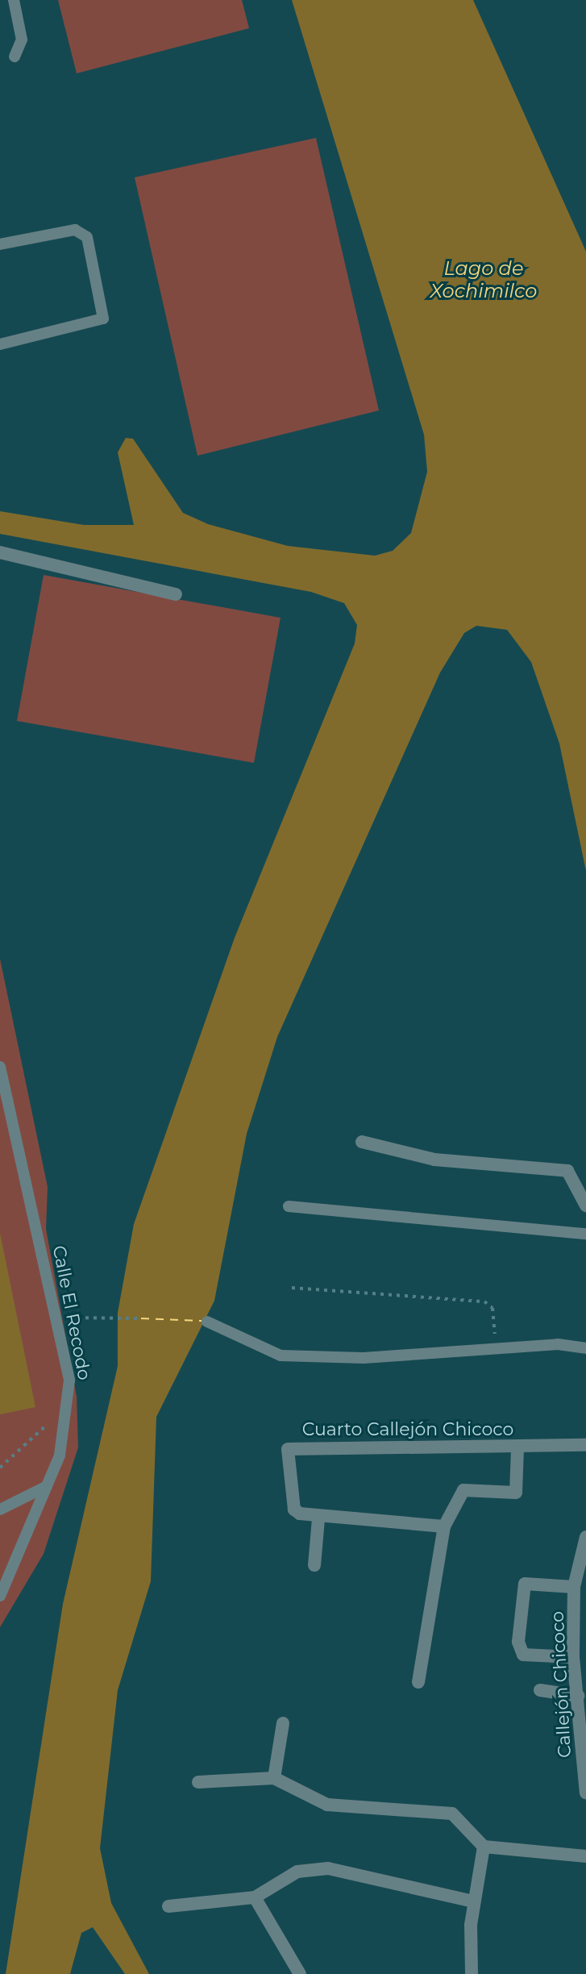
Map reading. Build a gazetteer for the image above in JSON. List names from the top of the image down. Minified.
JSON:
{"streets":{"street":["Cuarto Callejón Chicoco","Callejón Chicoco"],"lane":["Calle El Recodo"]},"water":["Lago de Xochimilco"]}
